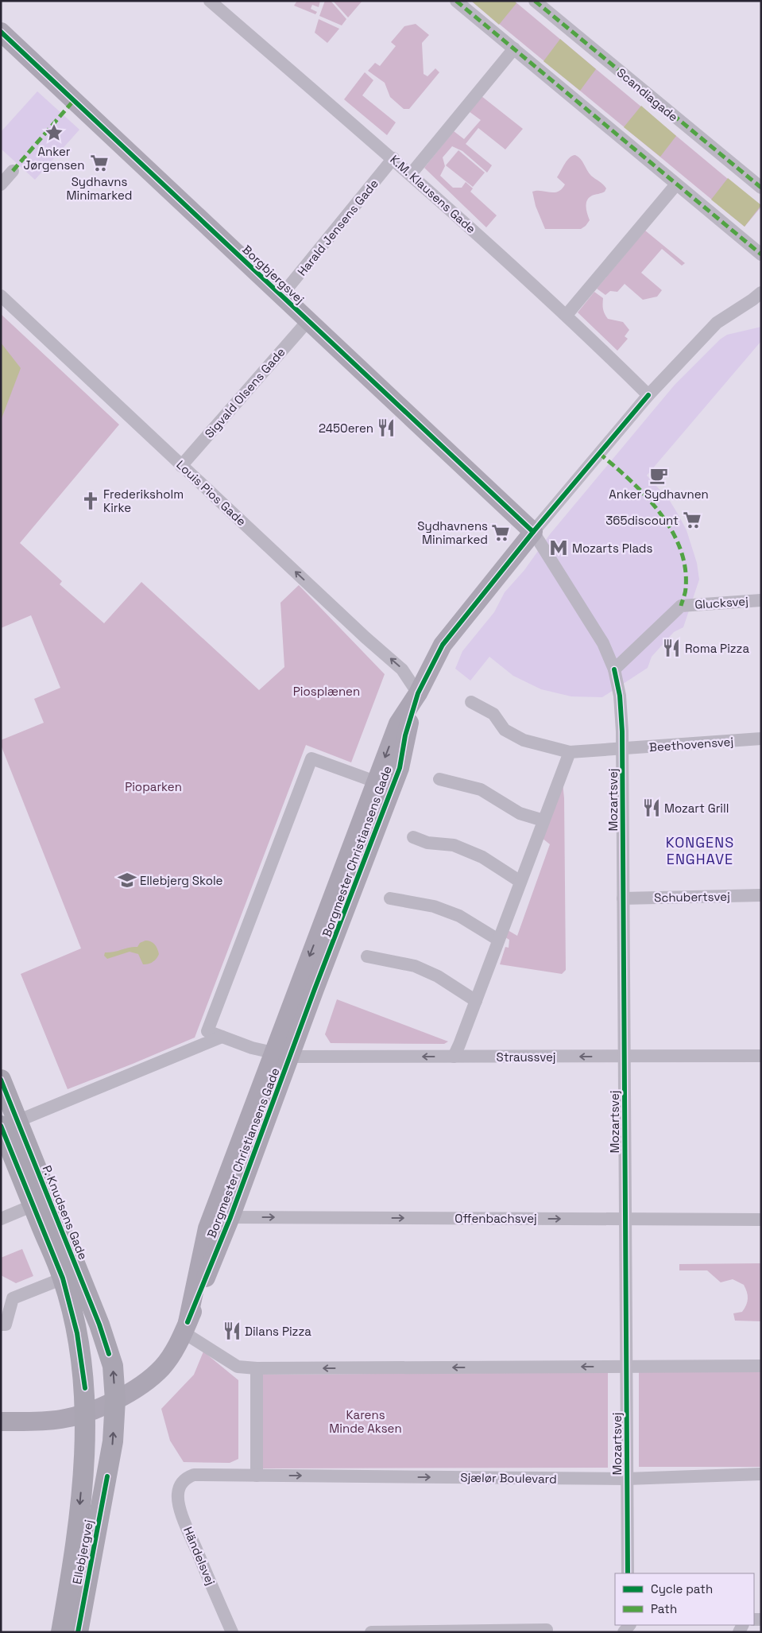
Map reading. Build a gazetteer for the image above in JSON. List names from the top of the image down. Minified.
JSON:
{"streets":{"main road":["P. Knudsens Gade","Ellebjergvej"],"street":["Scandiagade","K.M. Klausens Gade","Harald Jensens Gade","Borgbjergsvej","Sigvald Olsens Gade","Louis Pios Gade","Glucksvej","Beethovensvej","Mozartsvej","Borgmester Christiansens Gade","Schubertsvej","Straussvej","Offenbachsvej","Sjælør Boulevard","Händelsvej"]},"crossings":[["K.M. Klausens Gade","Harald Jensens Gade"],["K.M. Klausens Gade","Borgmester Christiansens Gade"],["Harald Jensens Gade","Borgbjergsvej"],["Borgbjergsvej","Sigvald Olsens Gade"],["Borgbjergsvej","Borgmester Christiansens Gade"],["Sigvald Olsens Gade","Louis Pios Gade"],["Louis Pios Gade","Borgmester Christiansens Gade"],["Glucksvej","Mozartsvej"],["Beethovensvej","Mozartsvej"],["Mozartsvej","Schubertsvej"],["Mozartsvej","Straussvej"],["Mozartsvej","Offenbachsvej"],["Mozartsvej","Sjælør Boulevard"],["Borgmester Christiansens Gade","Straussvej"],["Borgmester Christiansens Gade","P. Knudsens Gade"],["Borgmester Christiansens Gade","Offenbachsvej"],["Borgmester Christiansens Gade","Ellebjergvej"],["P. Knudsens Gade","Ellebjergvej"],["Sjælør Boulevard","Händelsvej"]],"one_way":["Louis Pios Gade","Offenbachsvej"],"districts":["KONGENS ENGHAVE"],"parks":["Piosplænen","Pioparken","Karens Minde Aksen"],"places":{"place":["Anker Jørgensen"],"supermarket":["Sydhavns Minimarked","365discount","Sydhavnens Minimarked"],"restaurant":["2450eren","Roma Pizza","Mozart Grill","Dilans Pizza"],"cafe":["Anker Sydhavnen"],"church":["Frederiksholm Kirke"],"metro station":["Mozarts Plads"],"school or university":["Ellebjerg Skole"]},"legend":["Cycle path","Path"]}
